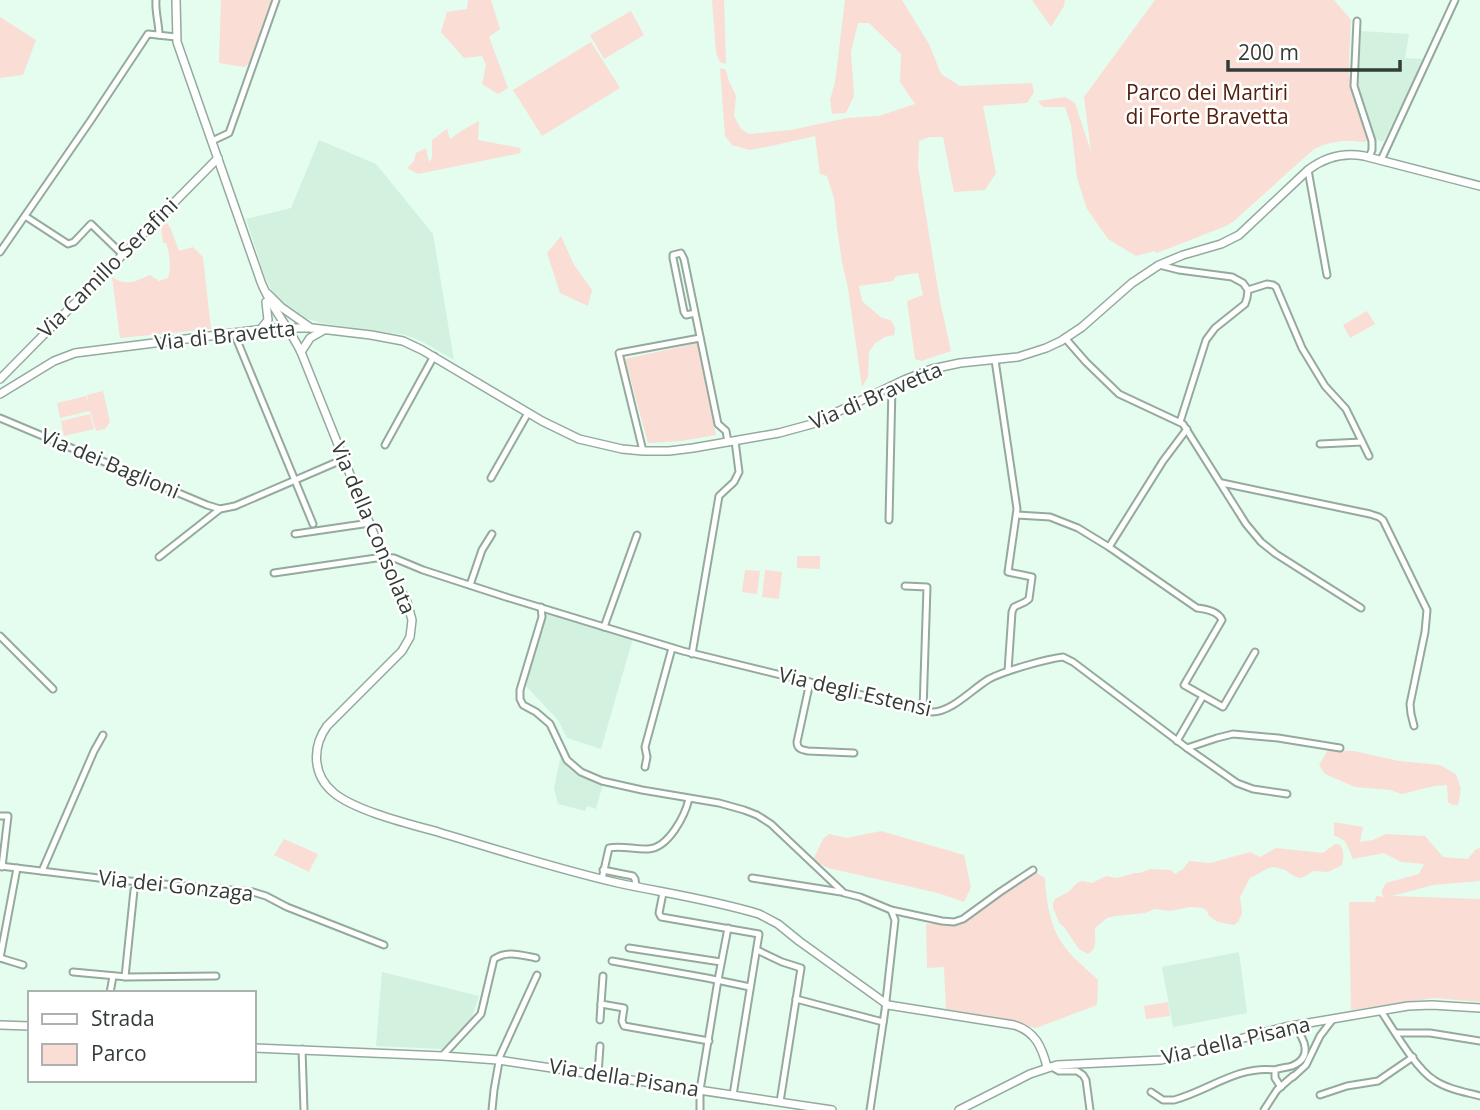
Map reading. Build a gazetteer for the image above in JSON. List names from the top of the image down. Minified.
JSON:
{"streets":{"main road":["Via Camillo Serafini","Via di Bravetta","Via della Consolata","Via della Pisana"],"street":["Via dei Baglioni","Via degli Estensi","Via dei Gonzaga"]},"crossings":[["Via di Bravetta","Via della Consolata"],["Via della Consolata","Via degli Estensi"]],"parks":["Parco dei Martiri di Forte Bravetta"],"legend":["Strada","Parco"],"scale_bar":"200 m"}
